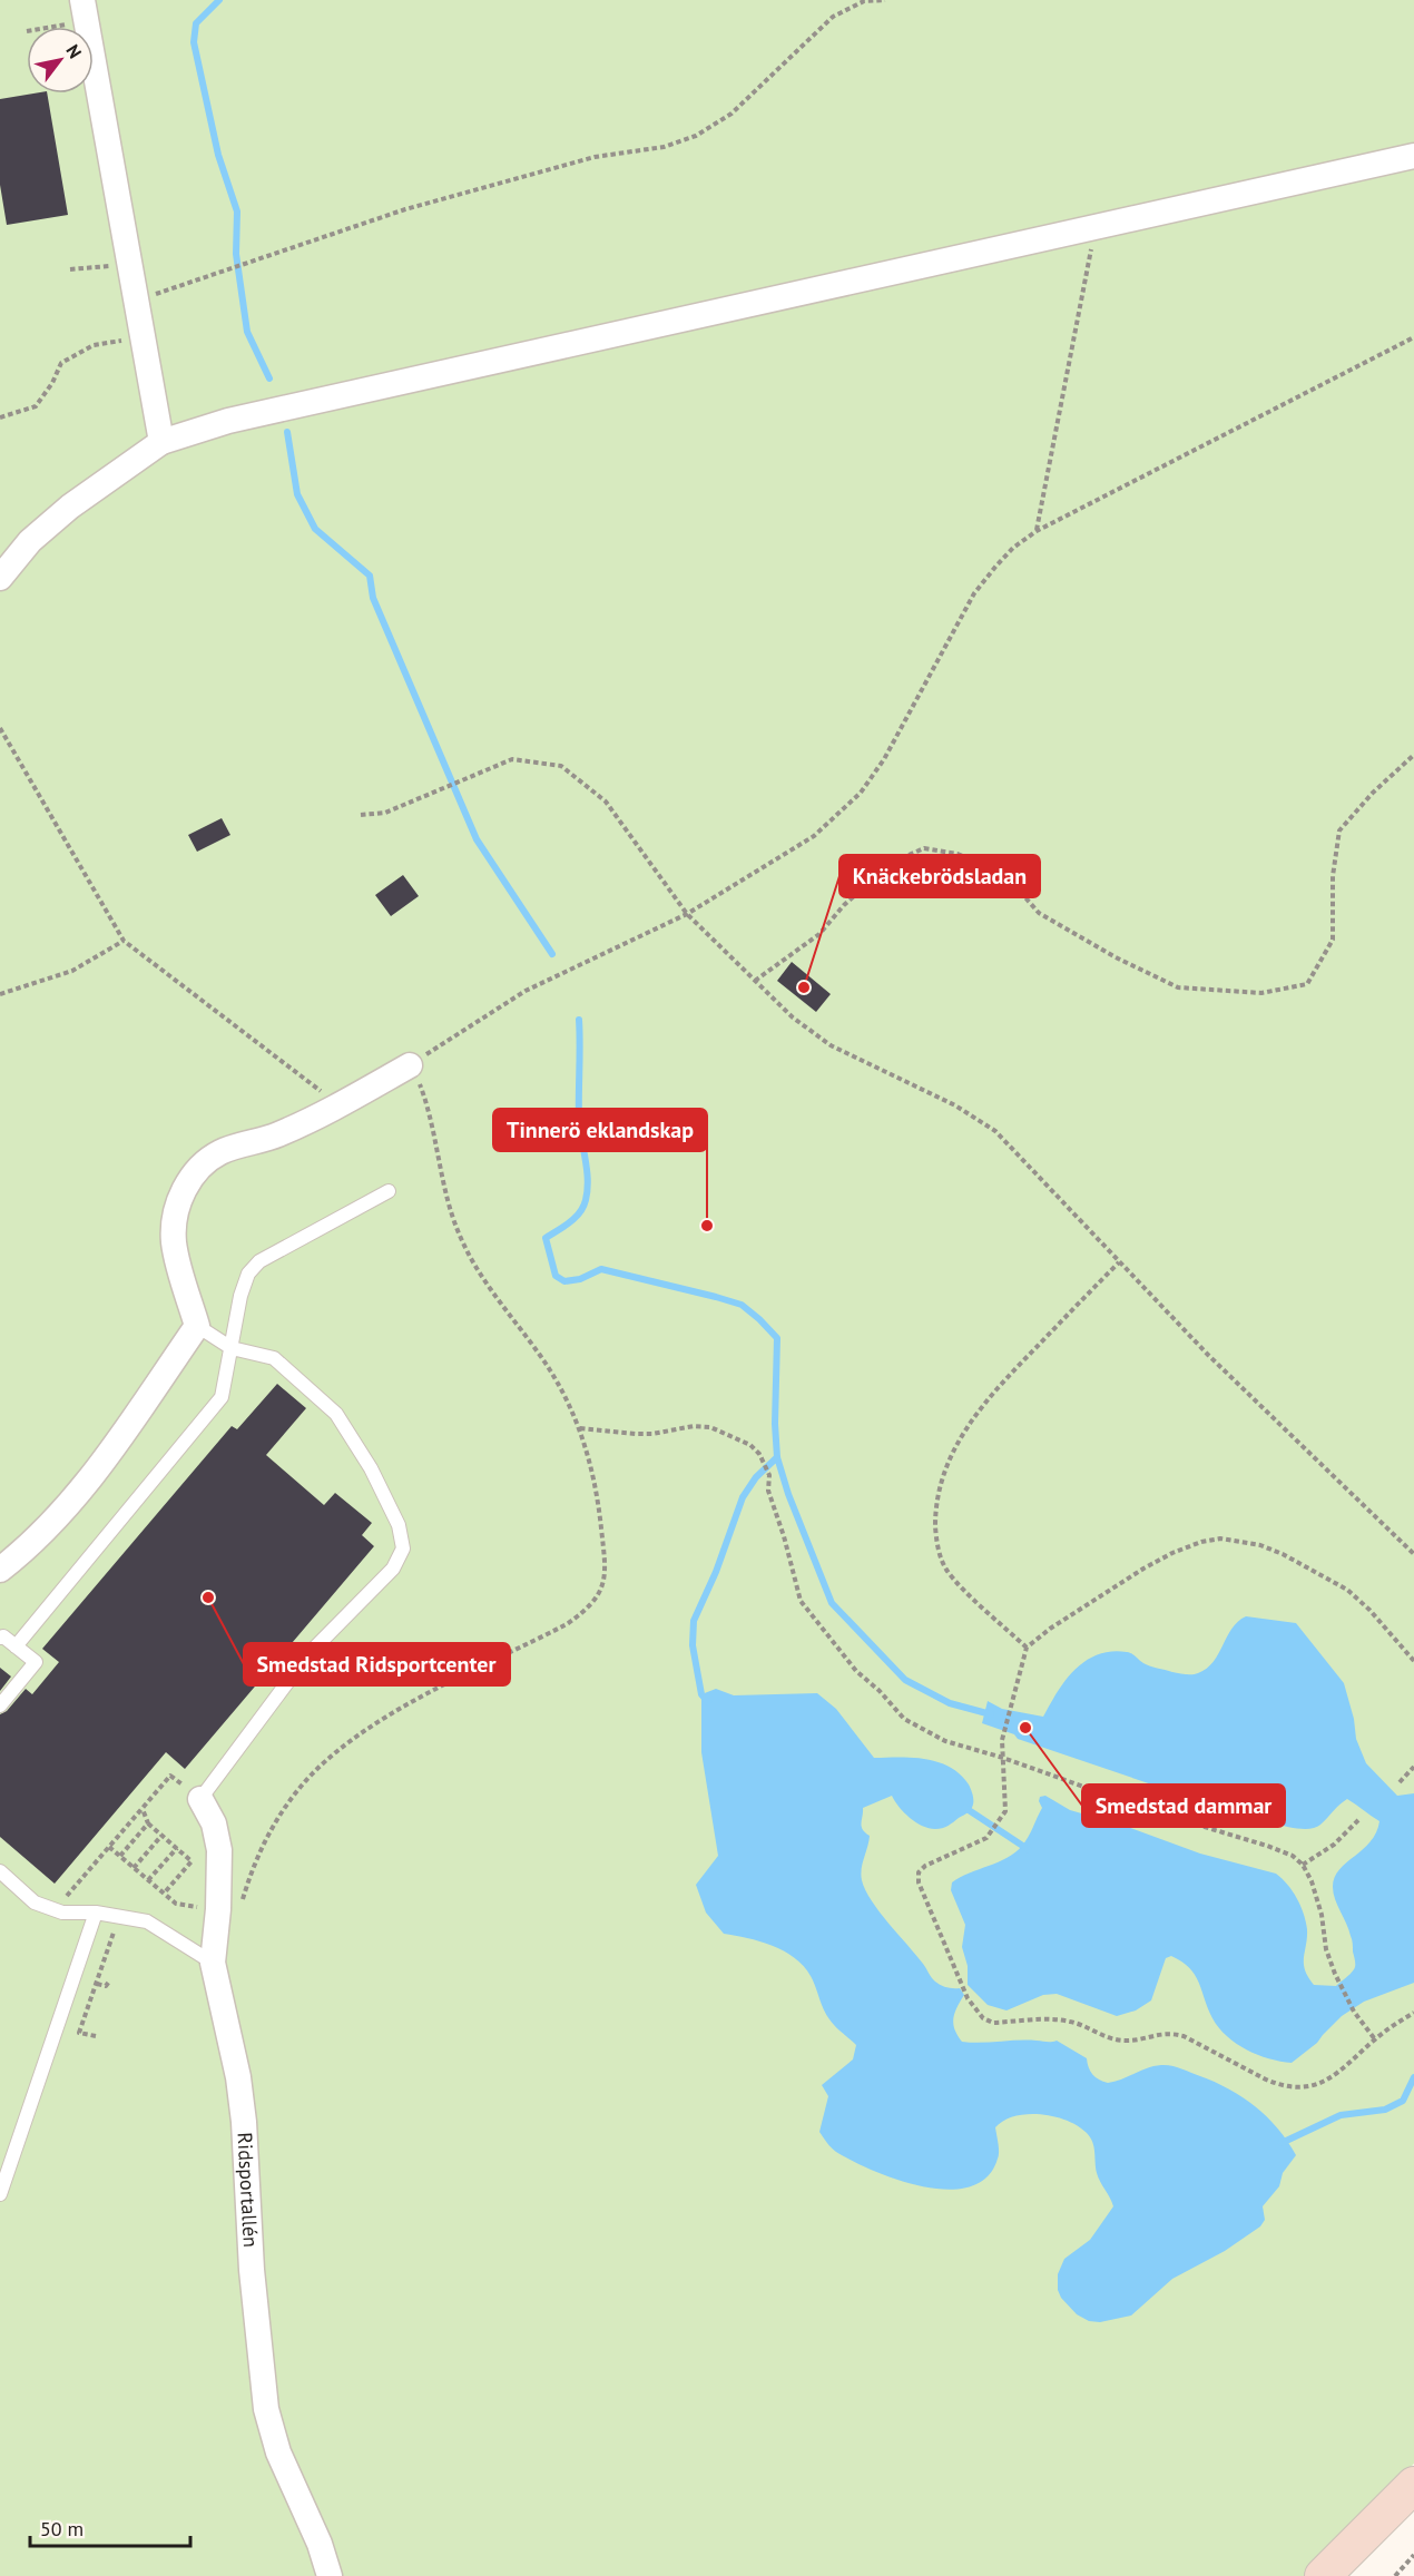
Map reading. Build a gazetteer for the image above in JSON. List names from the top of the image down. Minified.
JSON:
{"streets":{"street":["Ridsportallén"]},"places":["Knäckebrödsladan","Tinnerö eklandskap","Smedstad Ridsportcenter","Smedstad dammar"],"scale_bar":"50 m","north":"top right"}
